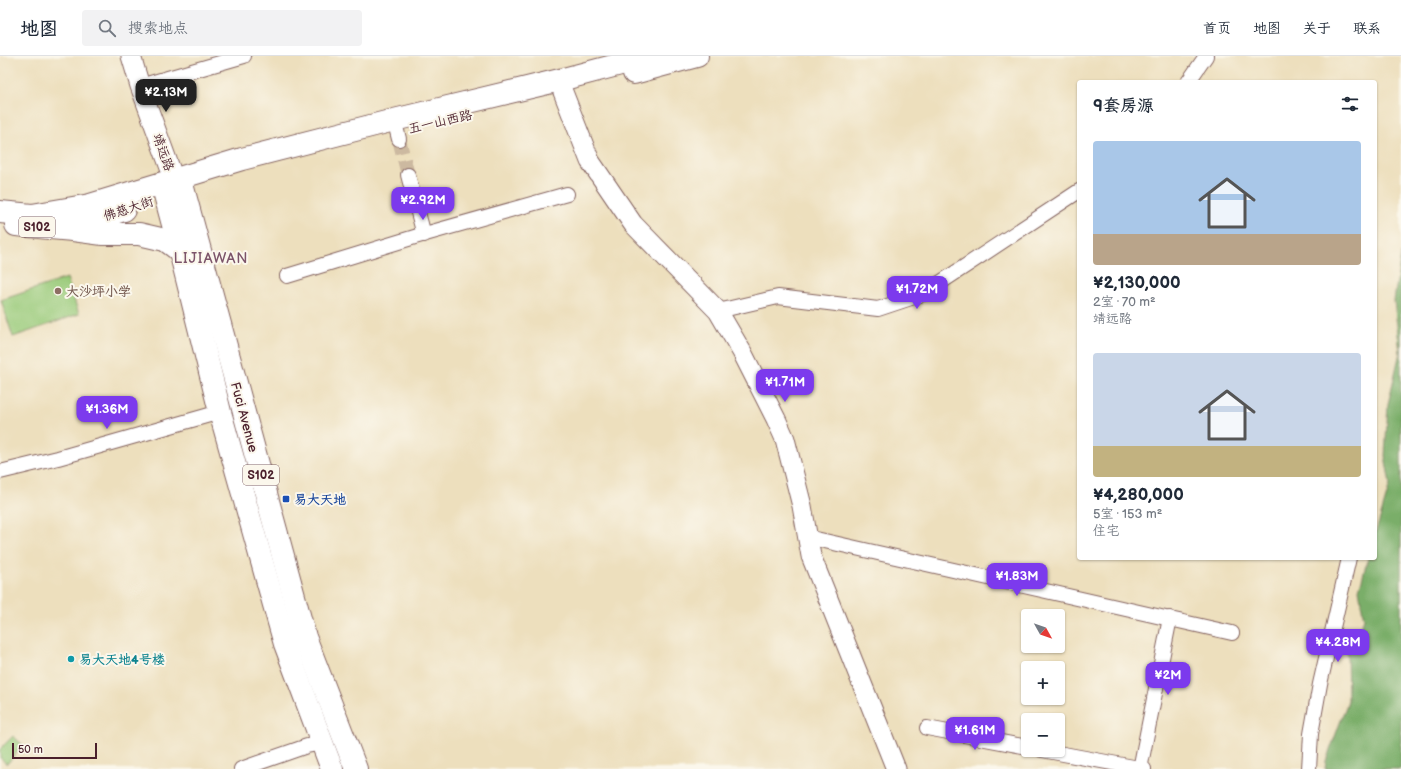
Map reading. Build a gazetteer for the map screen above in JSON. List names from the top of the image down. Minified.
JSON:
{"streets":{"main road":["五一山西路","佛慈大街","S102","Fuci Avenue"],"street":["靖远路"]},"crossings":[["五一山西路","靖远路"],["五一山西路","佛慈大街"],["五一山西路","S102"],["五一山西路","Fuci Avenue"],["靖远路","佛慈大街"],["靖远路","S102"],["靖远路","Fuci Avenue"],["佛慈大街","S102"],["佛慈大街","Fuci Avenue"],["S102","Fuci Avenue"]],"districts":["LIJIAWAN"],"places":{"other":["大沙坪小学","易大天地4号楼"],"transit":["易大天地"]},"scale_bar":"50 m","north":"bottom right","page":{"header":"地图","search":"搜索地点","nav":["首页","地图","关于","联系"],"price":["¥2.13M","¥2.92M","¥1.72M","¥1.71M","¥1.36M","¥1.83M","¥4.28M","¥2M","¥1.61M"],"heading":"9套房源","list":[{"name":"¥2,130,000","note":"2室 · 70 m² · 靖远路"},{"name":"¥4,280,000","note":"5室 · 153 m² · 住宅"}],"map_buttons":["+","−"],"scale":"50 m"}}
